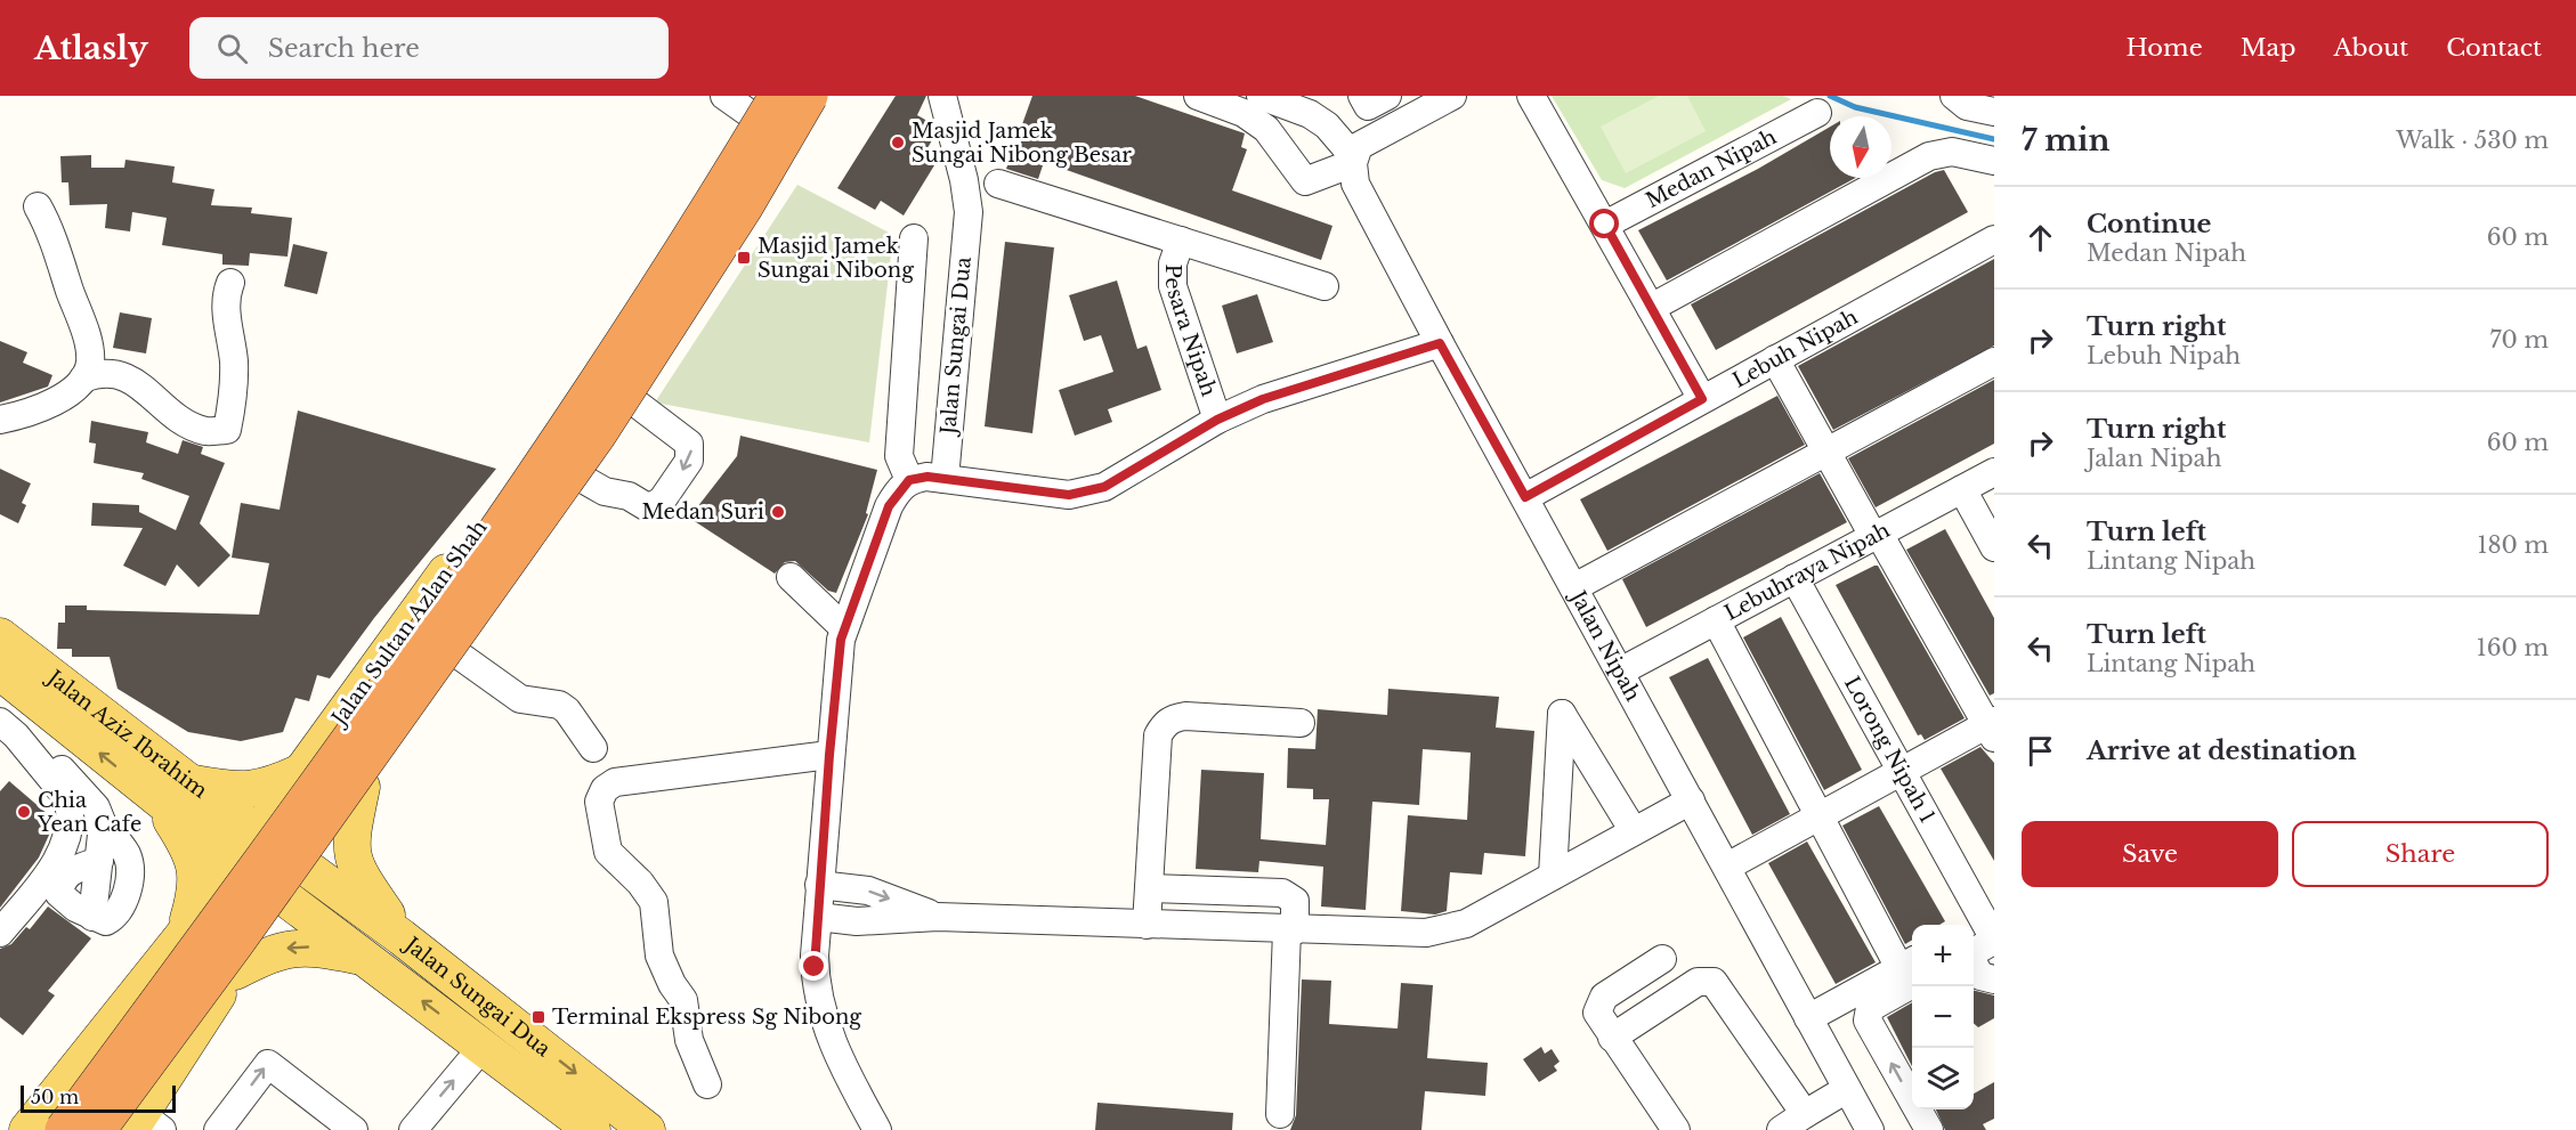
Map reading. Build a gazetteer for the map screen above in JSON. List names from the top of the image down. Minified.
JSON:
{"streets":{"highway":["Jalan Sultan Azlan Shah"],"main road":["Jalan Sungai Dua","Jalan Aziz Ibrahim"],"street":["Medan Nipah","Pesara Nipah","Lebuh Nipah","Lebuhraya Nipah","Jalan Nipah","Lorong Nipah 1"]},"crossings":[["Jalan Sungai Dua","Jalan Aziz Ibrahim"],["Lebuh Nipah","Jalan Nipah"],["Lebuhraya Nipah","Jalan Nipah"],["Lebuhraya Nipah","Lorong Nipah 1"],["Jalan Sultan Azlan Shah","Jalan Aziz Ibrahim"]],"places":{"other":["Masjid Jamek Sungai Nibong Besar","Medan Suri","Chia Yean Cafe"],"transit":["Masjid Jamek Sungai Nibong","Terminal Ekspress Sg Nibong"]},"scale_bar":"50 m","north":"bottom","page":{"header":"Atlasly","search":"Search here","nav":["Home","Map","About","Contact"],"heading":["7 min","Walk · 530 m"],"list":[["Continue","Medan Nipah","60 m"],["Turn right","Lebuh Nipah","70 m"],["Turn right","Jalan Nipah","60 m"],["Turn left","Lintang Nipah","180 m"],["Turn left","Lintang Nipah","160 m"],"Arrive at destination"],"buttons":["Save","Share"],"map_buttons":["+","−"],"scale":"50 m"}}
